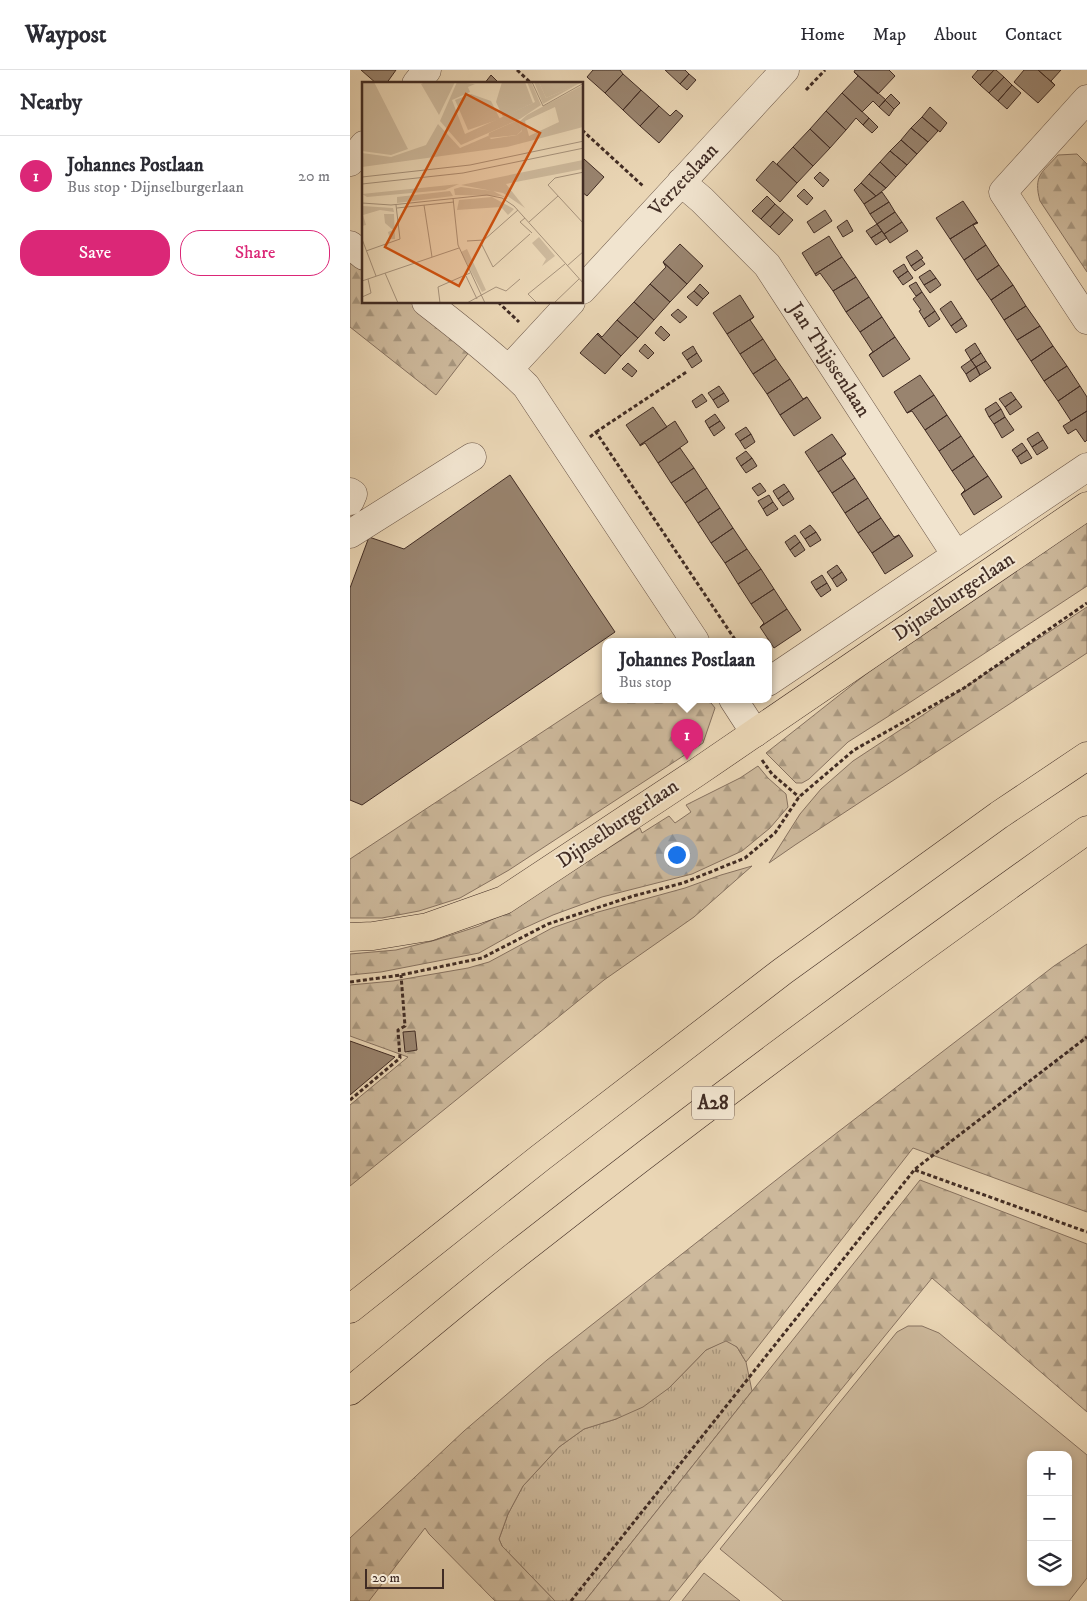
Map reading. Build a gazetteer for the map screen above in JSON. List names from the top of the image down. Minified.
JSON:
{"streets":{"main road":["Dijnselburgerlaan","A28"],"street":["Verzetslaan","Jan Thijssenlaan"]},"crossings":[["Verzetslaan","Jan Thijssenlaan"],["Jan Thijssenlaan","Dijnselburgerlaan"]],"scale_bar":"20 m","page":{"header":"Waypost","nav":["Home","Map","About","Contact"],"heading":"Nearby","list":[{"mark":"1","name":"Johannes Postlaan","note":"Bus stop · Dijnselburgerlaan","value":"20 m"}],"buttons":["Save","Share"],"popup":["Johannes Postlaan","Bus stop"],"pins":"1","map_buttons":["+","−"],"scale":"20 m"}}
